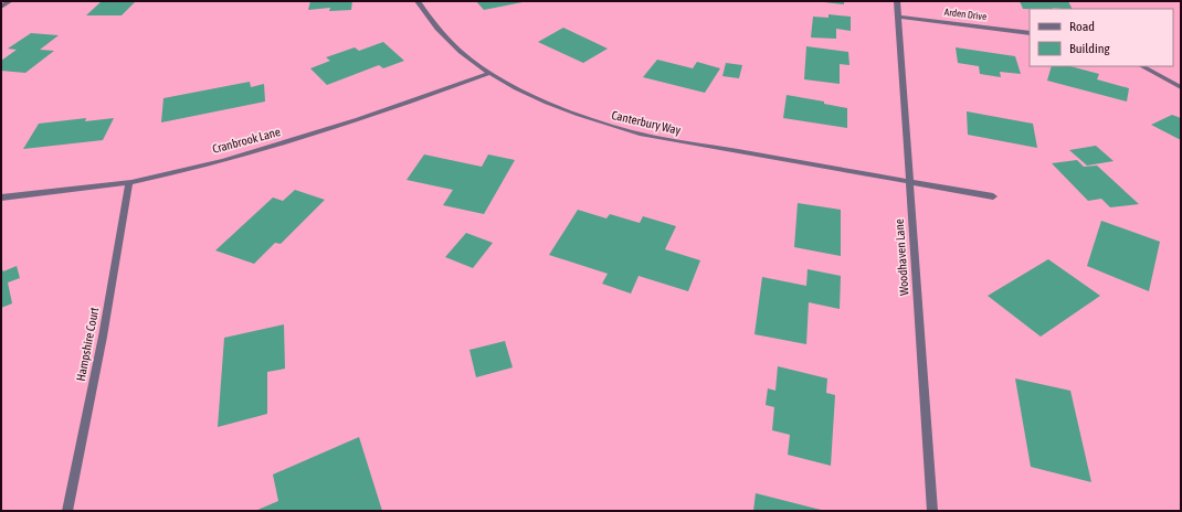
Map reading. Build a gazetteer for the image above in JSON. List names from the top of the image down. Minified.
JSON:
{"streets":{"street":["Arden Drive","Canterbury Way","Cranbrook Lane","Woodhaven Lane","Hampshire Court"]},"crossings":[["Arden Drive","Woodhaven Lane"],["Canterbury Way","Cranbrook Lane"],["Canterbury Way","Woodhaven Lane"],["Cranbrook Lane","Hampshire Court"]],"legend":["Road","Building"]}
